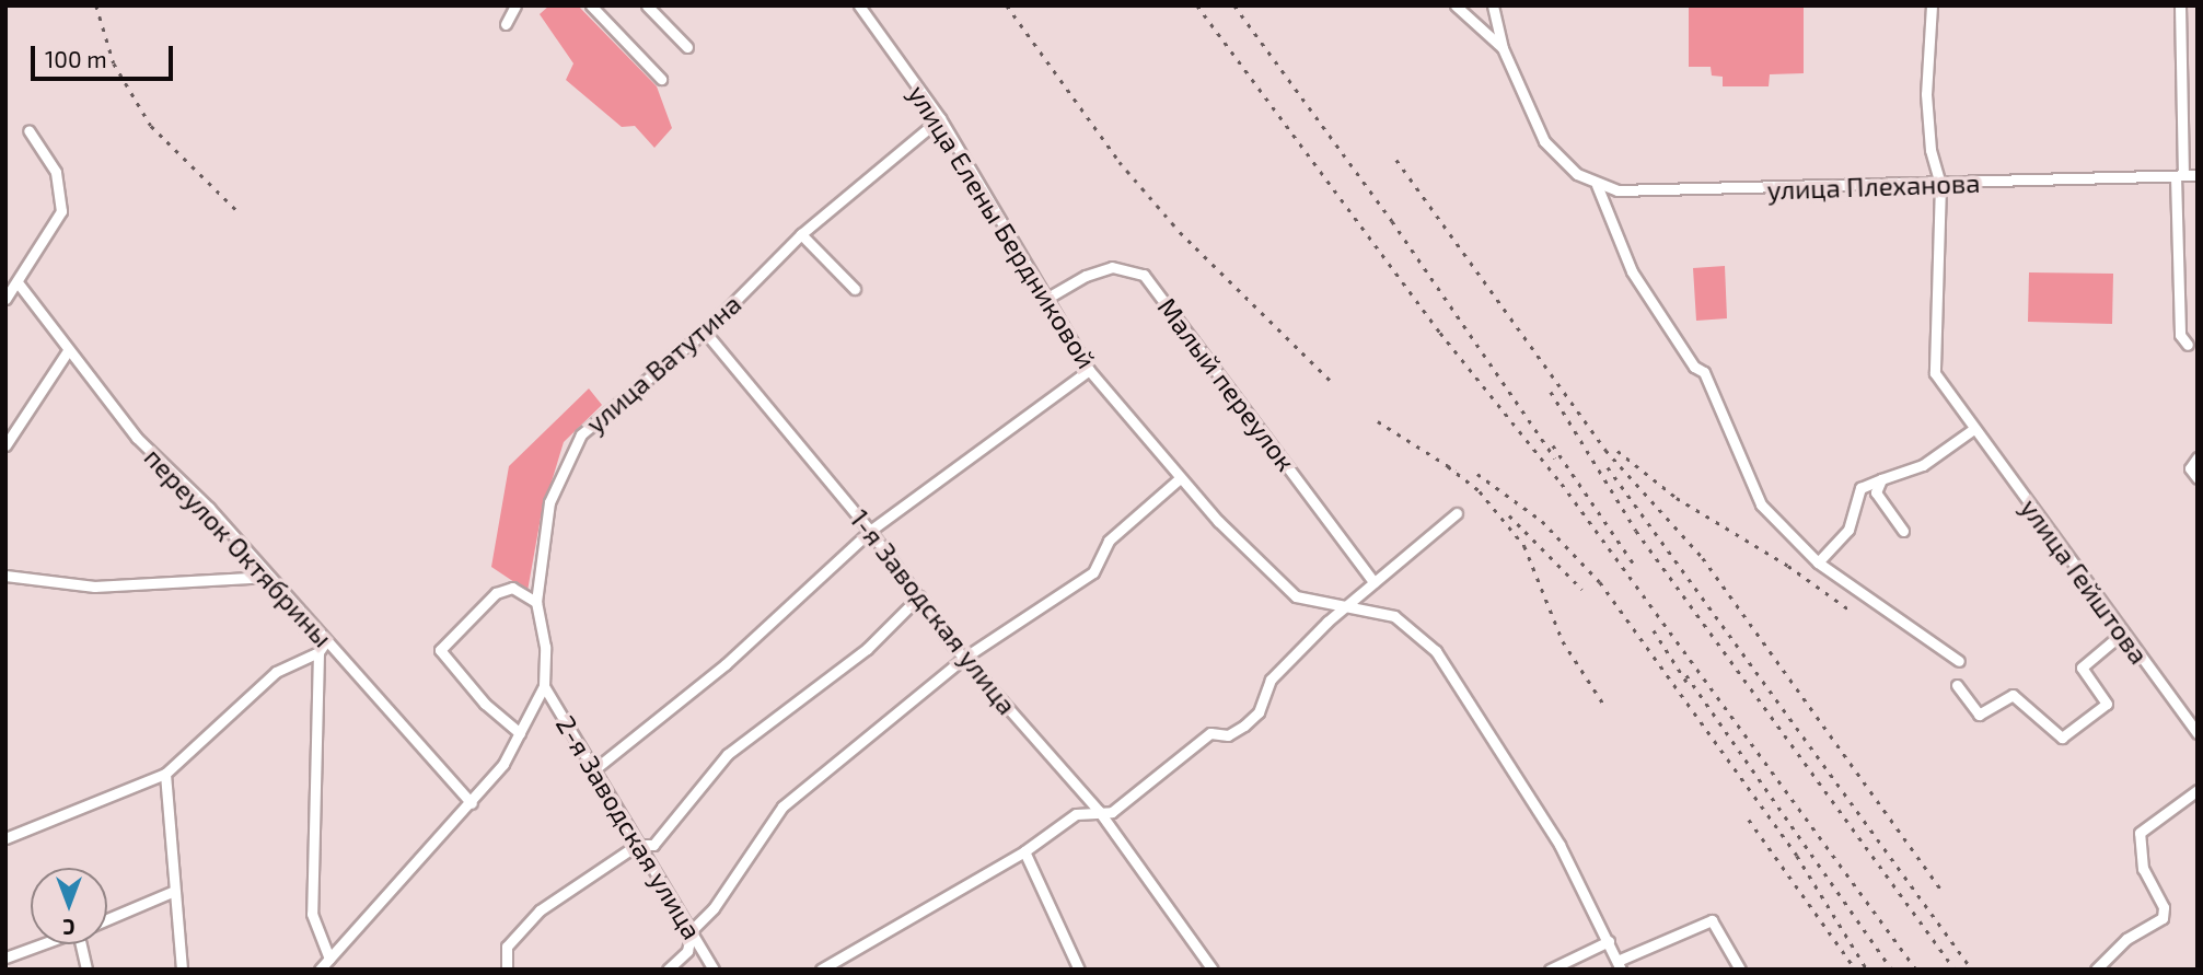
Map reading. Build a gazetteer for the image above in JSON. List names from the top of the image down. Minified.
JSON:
{"streets":{"street":["улица Плеханова","улица Елены Бердниковой","улица Ватутина","Малый переулок","переулок Октябрины","улица Гейштова","1-я Заводская улица","2-я Заводская улица"]},"crossings":[["улица Плеханова","улица Гейштова"],["улица Елены Бердниковой","улица Ватутина"],["улица Елены Бердниковой","Малый переулок"],["улица Ватутина","переулок Октябрины"],["улица Ватутина","1-я Заводская улица"],["улица Ватутина","2-я Заводская улица"]],"scale_bar":"100 m","north":"bottom"}
